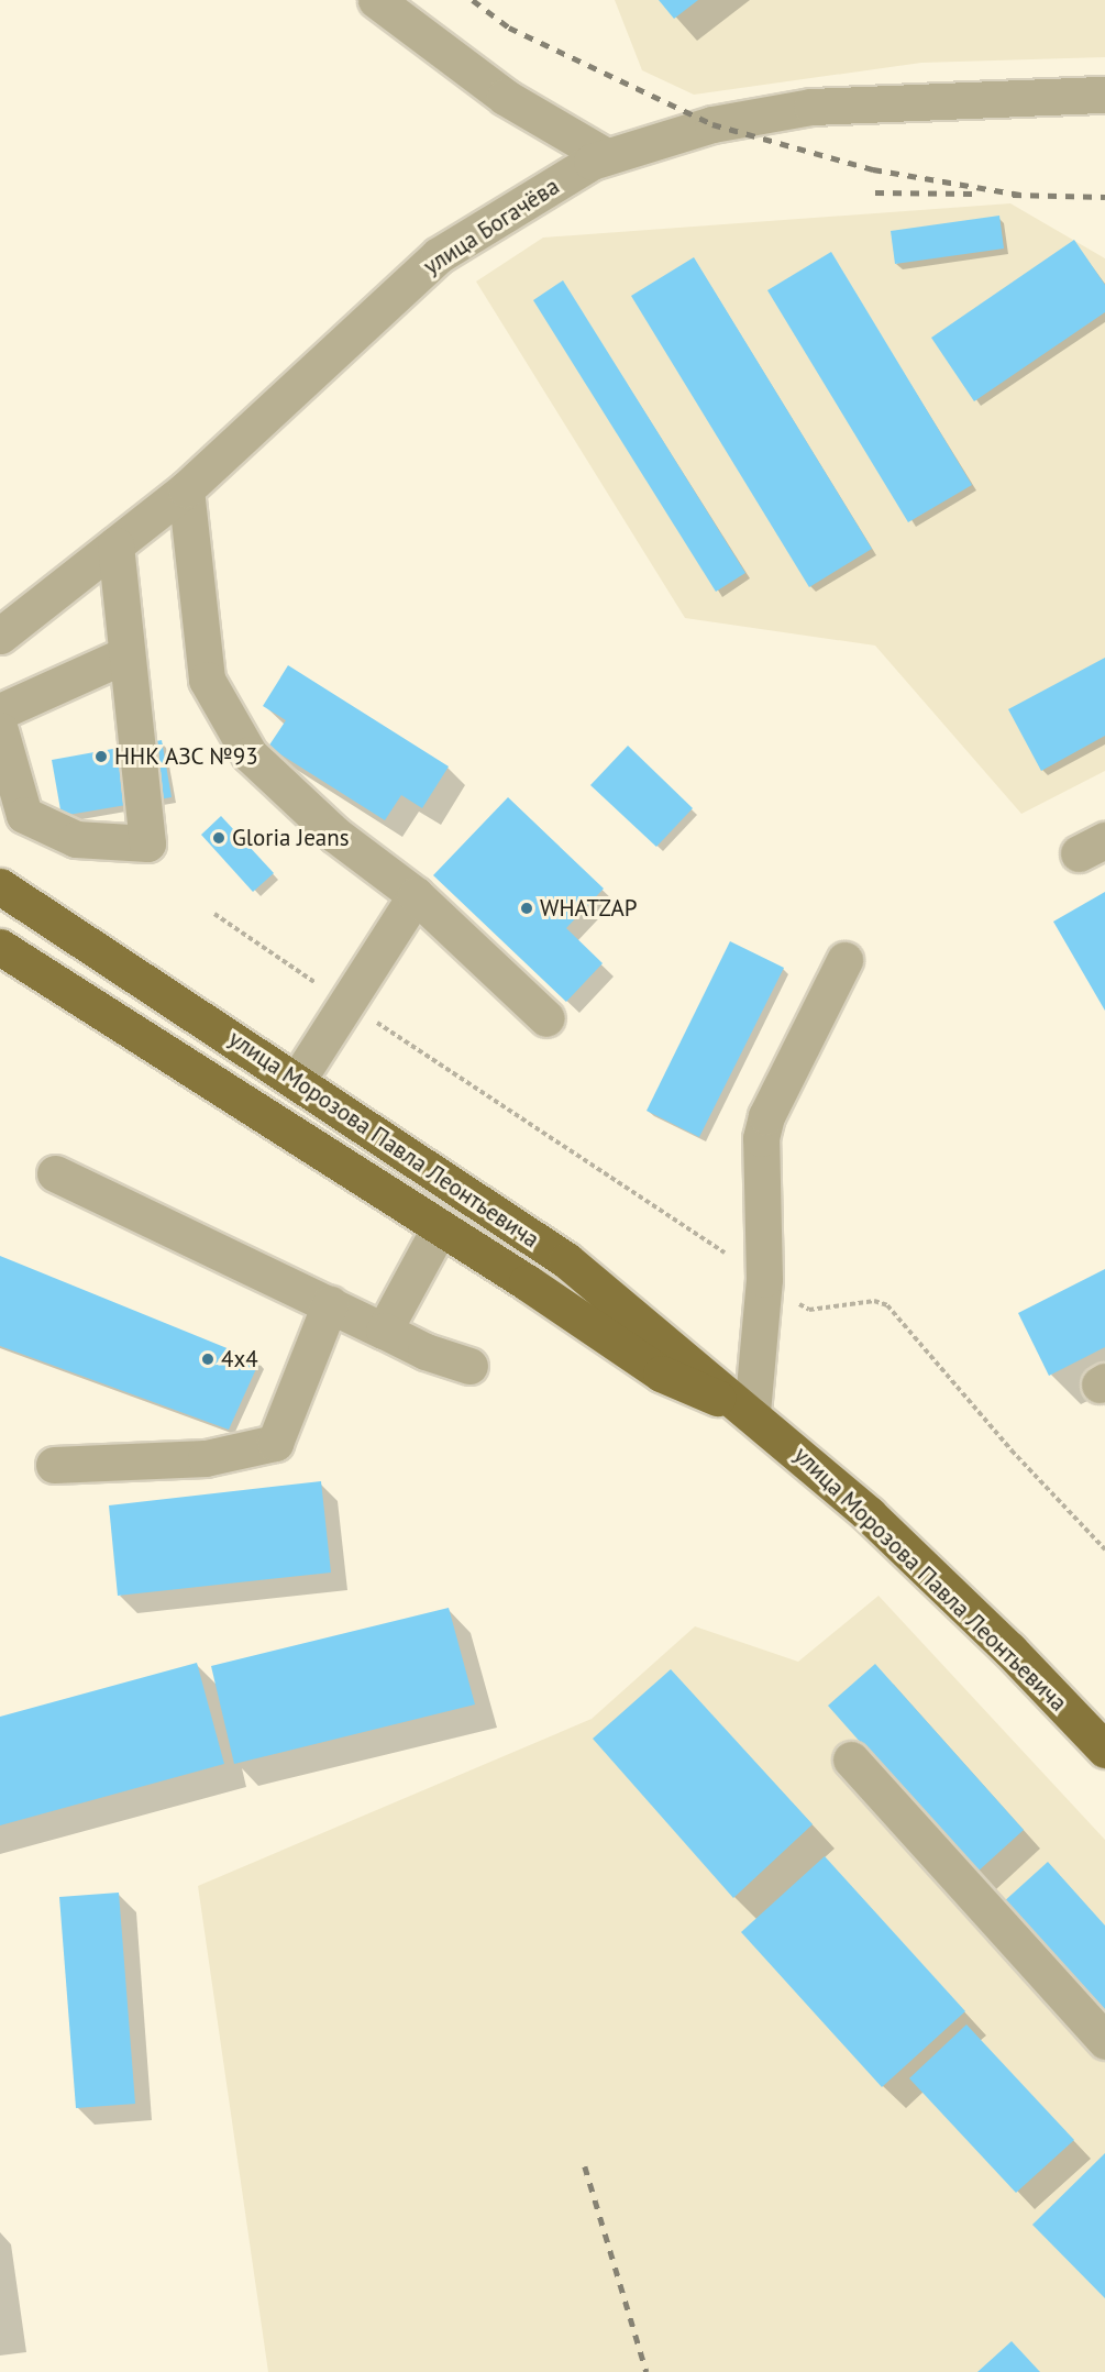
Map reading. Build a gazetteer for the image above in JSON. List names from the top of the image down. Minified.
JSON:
{"streets":{"main road":["улица Морозова Павла Леонтьевича"],"street":["улица Богачёва"]},"places":["ННК АЗС №93","Gloria Jeans","WHATZAP","4х4"]}
